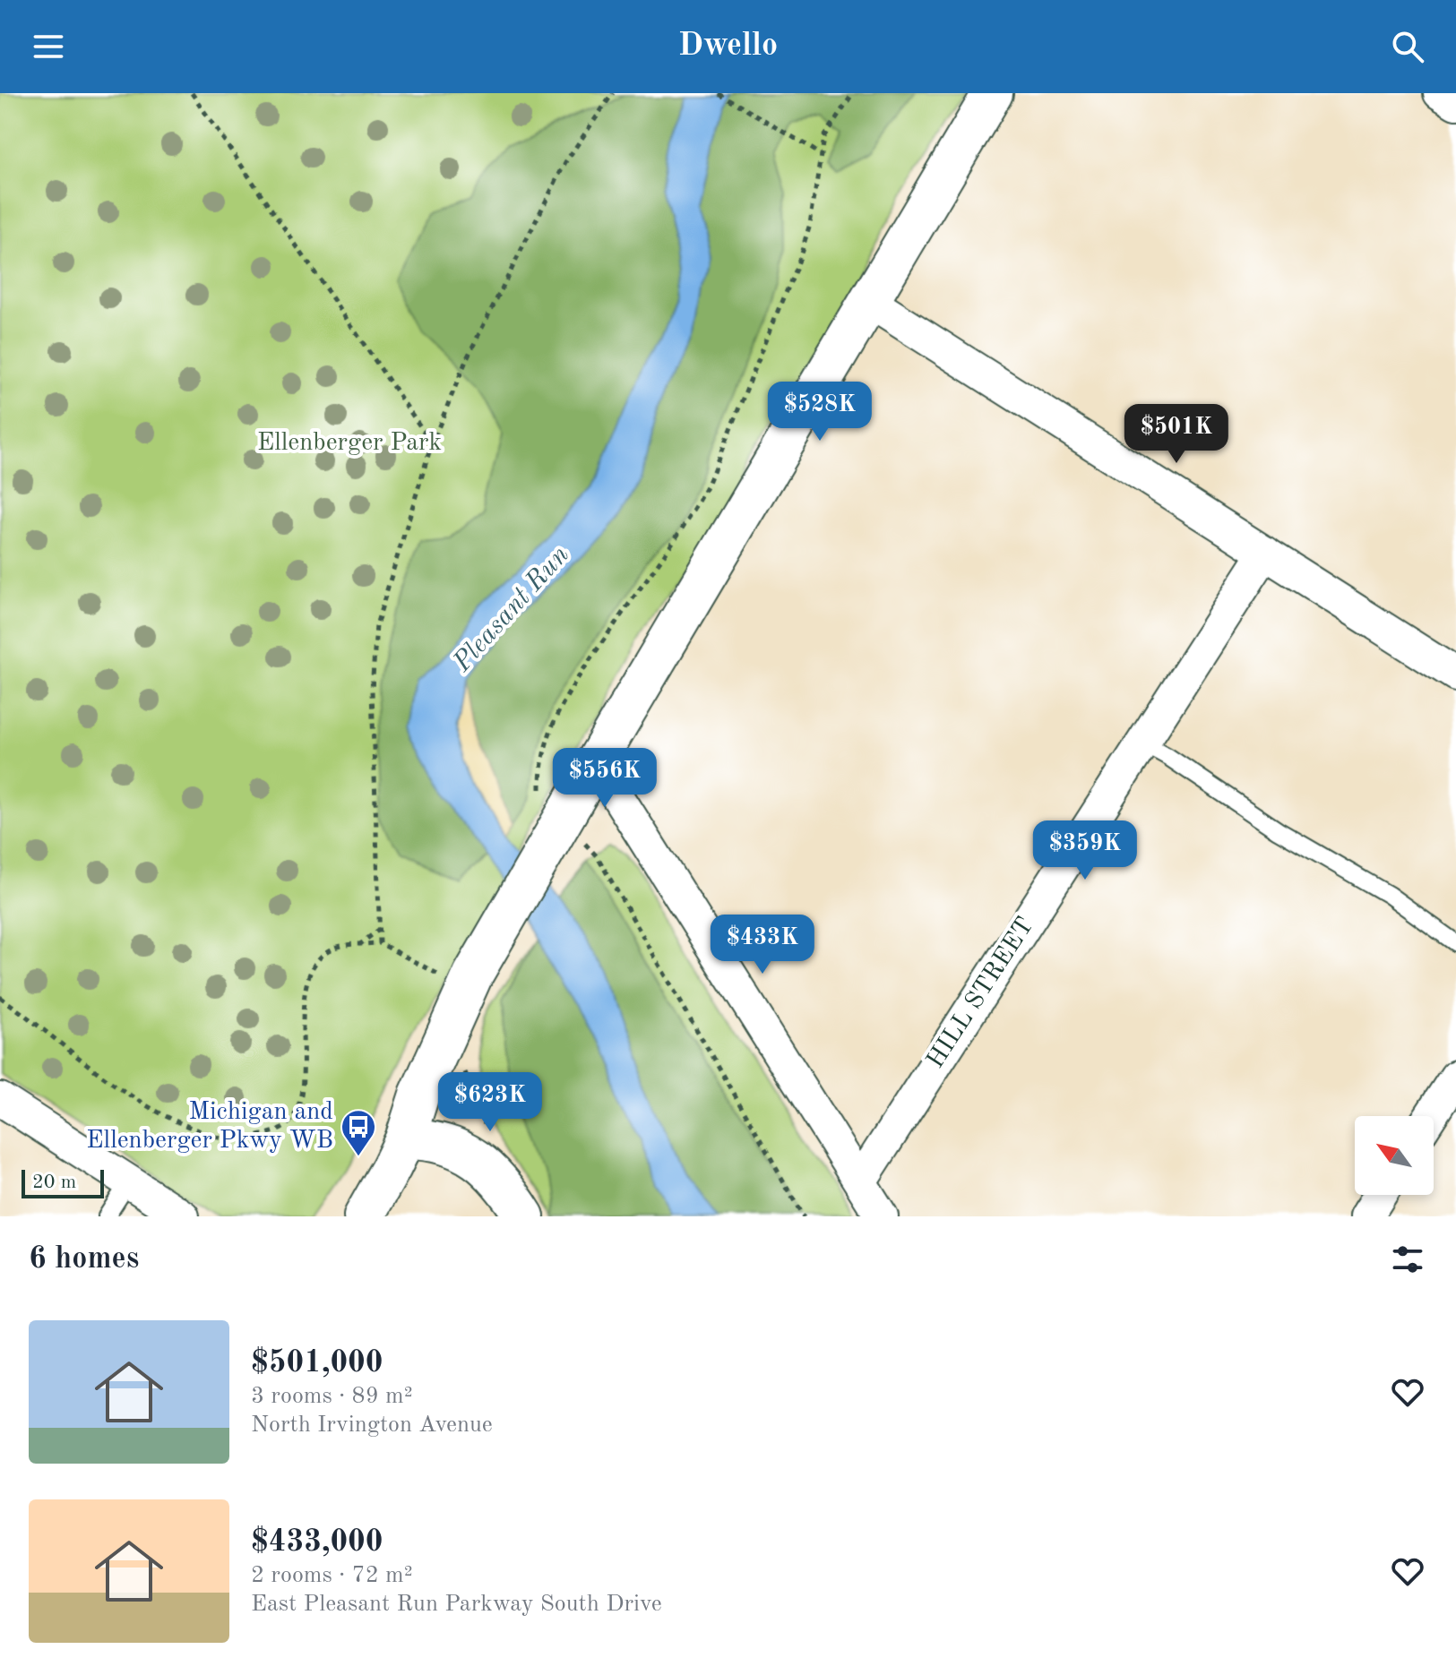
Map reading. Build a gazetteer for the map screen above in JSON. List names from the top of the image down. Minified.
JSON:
{"streets":{"street":["HILL STREET"]},"water":["Pleasant Run"],"parks":["Ellenberger Park"],"places":{"bus stop":["Michigan and Ellenberger Pkwy WB"]},"scale_bar":"20 m","north":"top left","page":{"header":"Dwello","price":["$528K","$501K","$556K","$359K","$433K","$623K"],"scale":"20 m","heading":"6 homes","list":[{"name":"$501,000","note":"3 rooms · 89 m² · North Irvington Avenue"},{"name":"$433,000","note":"2 rooms · 72 m² · East Pleasant Run Parkway South Drive"}]}}
